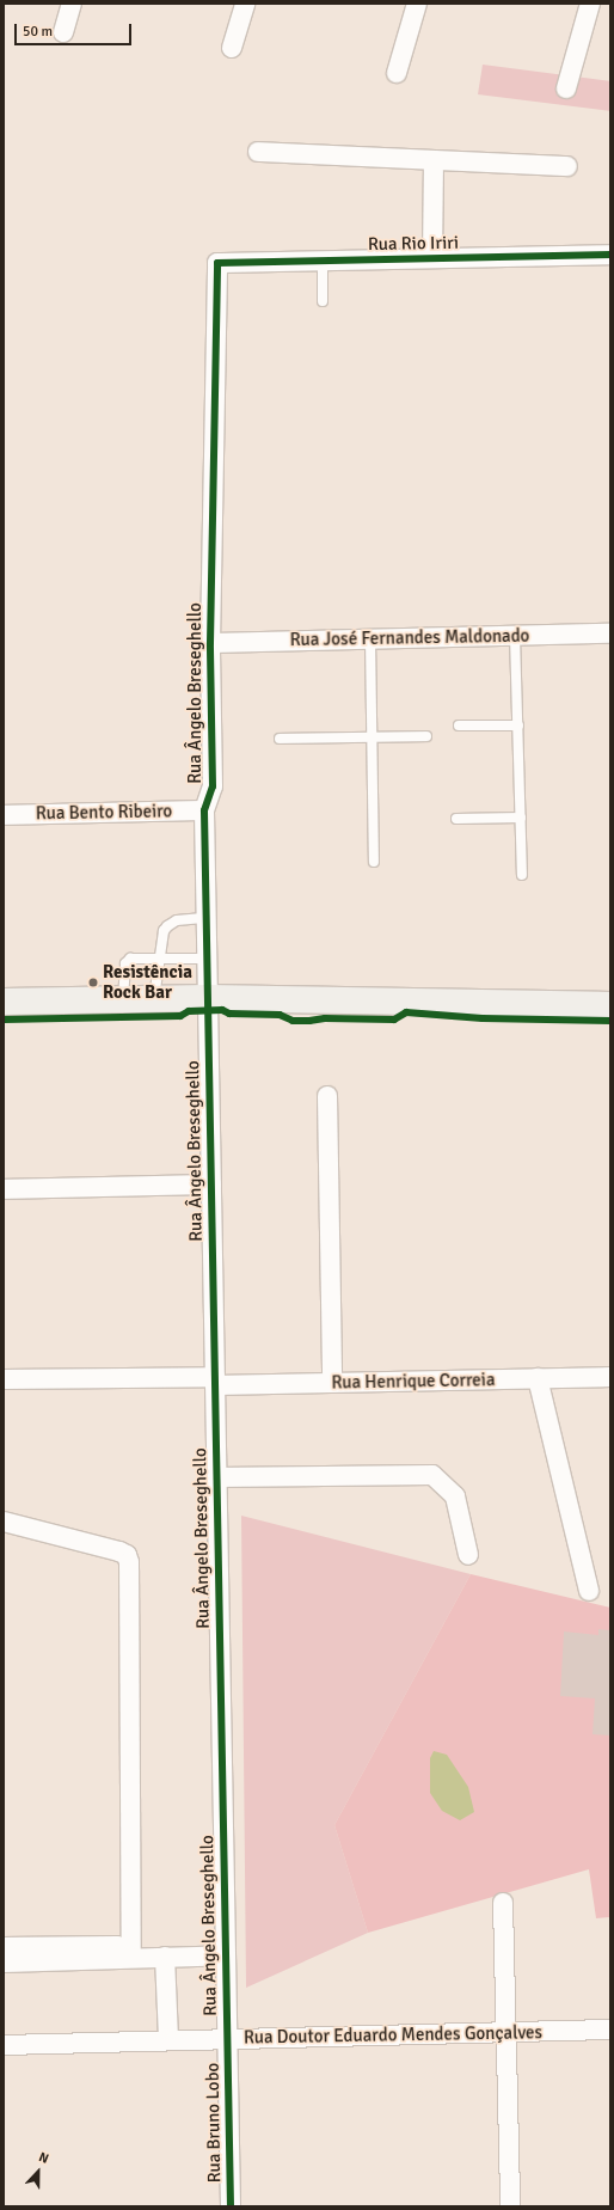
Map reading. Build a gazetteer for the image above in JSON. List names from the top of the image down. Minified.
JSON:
{"streets":{"street":["Rua Rio Iriri","Rua José Fernandes Maldonado","Rua Ângelo Breseghello","Rua Bento Ribeiro","Rua Henrique Correia","Rua Doutor Eduardo Mendes Gonçalves","Rua Bruno Lobo"]},"crossings":[["Rua Rio Iriri","Rua Ângelo Breseghello"],["Rua José Fernandes Maldonado","Rua Ângelo Breseghello"],["Rua Ângelo Breseghello","Rua Bento Ribeiro"],["Rua Ângelo Breseghello","Rua Henrique Correia"],["Rua Ângelo Breseghello","Rua Doutor Eduardo Mendes Gonçalves"],["Rua Ângelo Breseghello","Rua Bruno Lobo"],["Rua Doutor Eduardo Mendes Gonçalves","Rua Bruno Lobo"]],"places":["Resistência Rock Bar"],"scale_bar":"50 m","north":"top"}
